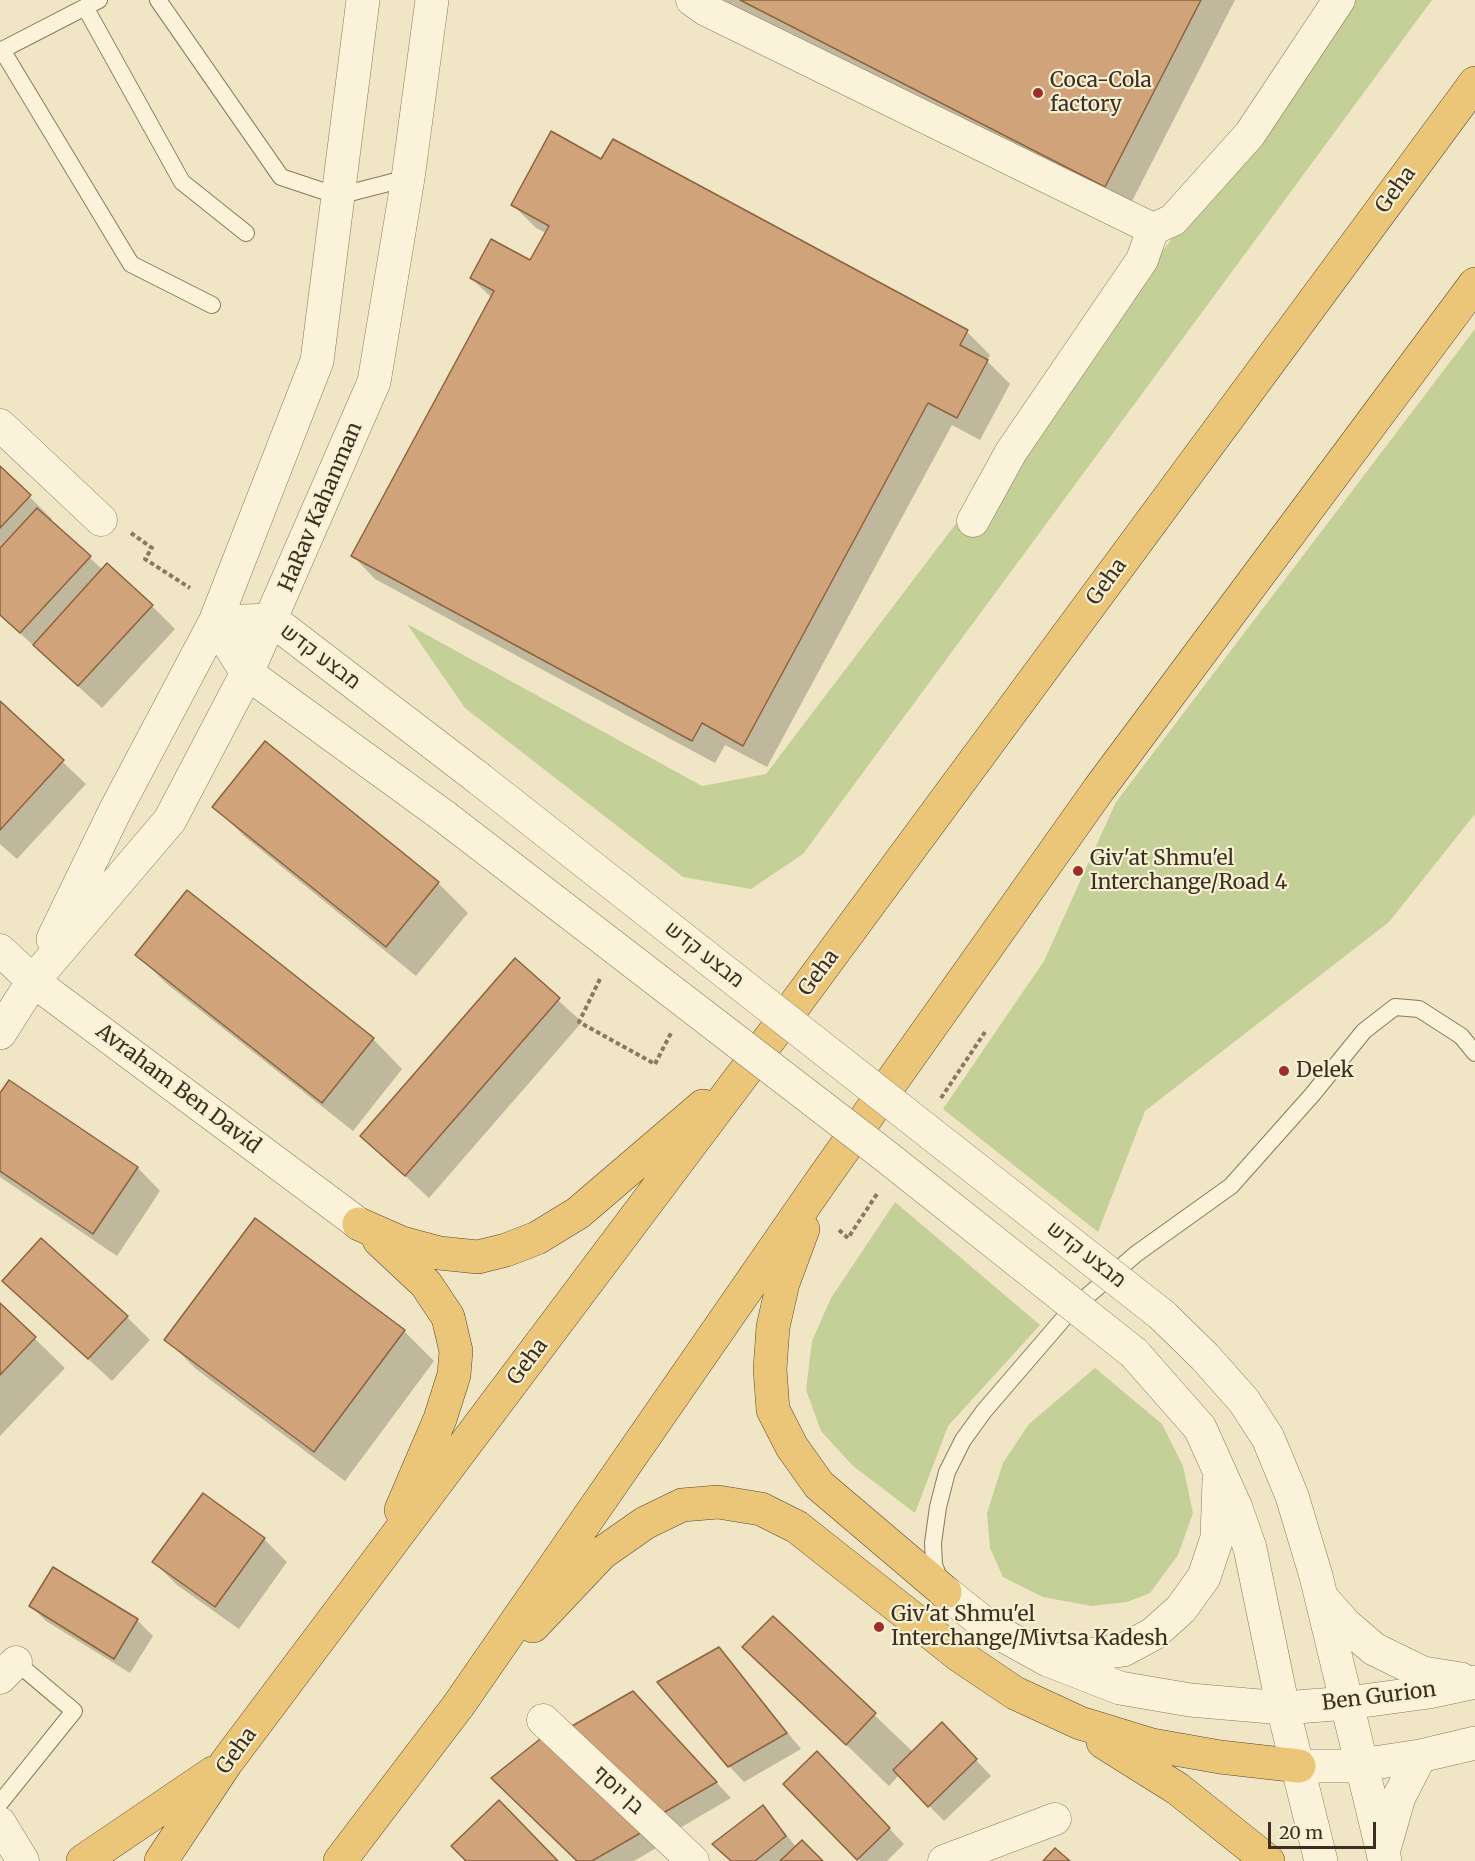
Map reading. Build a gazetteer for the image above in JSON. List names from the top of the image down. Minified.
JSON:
{"streets":{"highway":["Geha"],"street":["HaRav Kahanman","מבצע קדש","Avraham Ben David","Ben Gurion","בן יוסף"]},"crossings":[["HaRav Kahanman","מבצע קדש"],["HaRav Kahanman","Avraham Ben David"],["מבצע קדש","Ben Gurion"]],"places":["Coca-Cola factory","Giv'at Shmu'el Interchange/Road 4","Delek","Giv'at Shmu'el Interchange/Mivtsa Kadesh"],"scale_bar":"20 m"}
